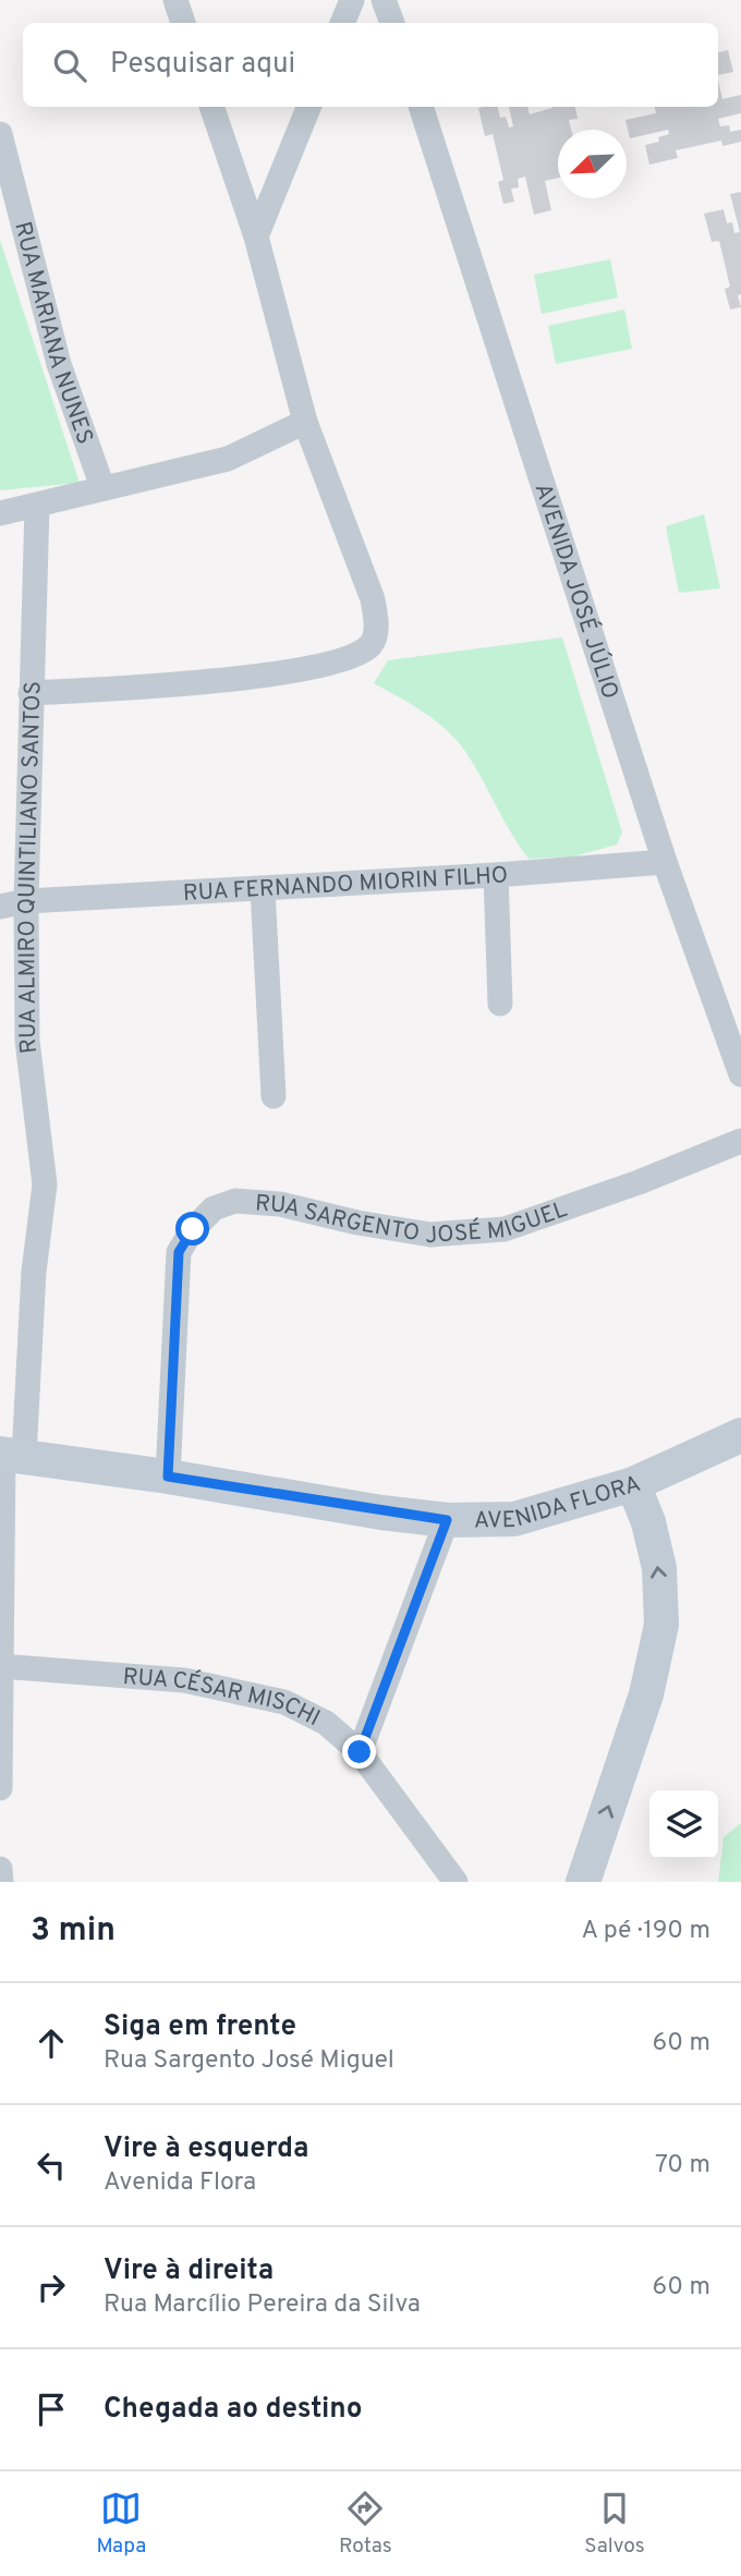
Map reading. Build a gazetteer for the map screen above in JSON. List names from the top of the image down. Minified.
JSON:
{"streets":{"main road":["AVENIDA FLORA"],"street":["RUA MARIANA NUNES","AVENIDA JOSÉ JÚLIO","RUA ALMIRO QUINTILIANO SANTOS","RUA FERNANDO MIORIN FILHO","RUA SARGENTO JOSÉ MIGUEL","RUA CÉSAR MISCHI"]},"crossings":[["AVENIDA JOSÉ JÚLIO","RUA FERNANDO MIORIN FILHO"],["RUA ALMIRO QUINTILIANO SANTOS","RUA FERNANDO MIORIN FILHO"],["RUA ALMIRO QUINTILIANO SANTOS","AVENIDA FLORA"],["RUA ALMIRO QUINTILIANO SANTOS","RUA CÉSAR MISCHI"],["RUA SARGENTO JOSÉ MIGUEL","AVENIDA FLORA"]],"north":"bottom left","page":{"search":"Pesquisar aqui","heading":["3 min","A pé · 190 m"],"list":[["Siga em frente","Rua Sargento José Miguel","60 m"],["Vire à esquerda","Avenida Flora","70 m"],["Vire à direita","Rua Marcílio Pereira da Silva","60 m"],"Chegada ao destino"],"nav":["Mapa","Rotas","Salvos"]}}
